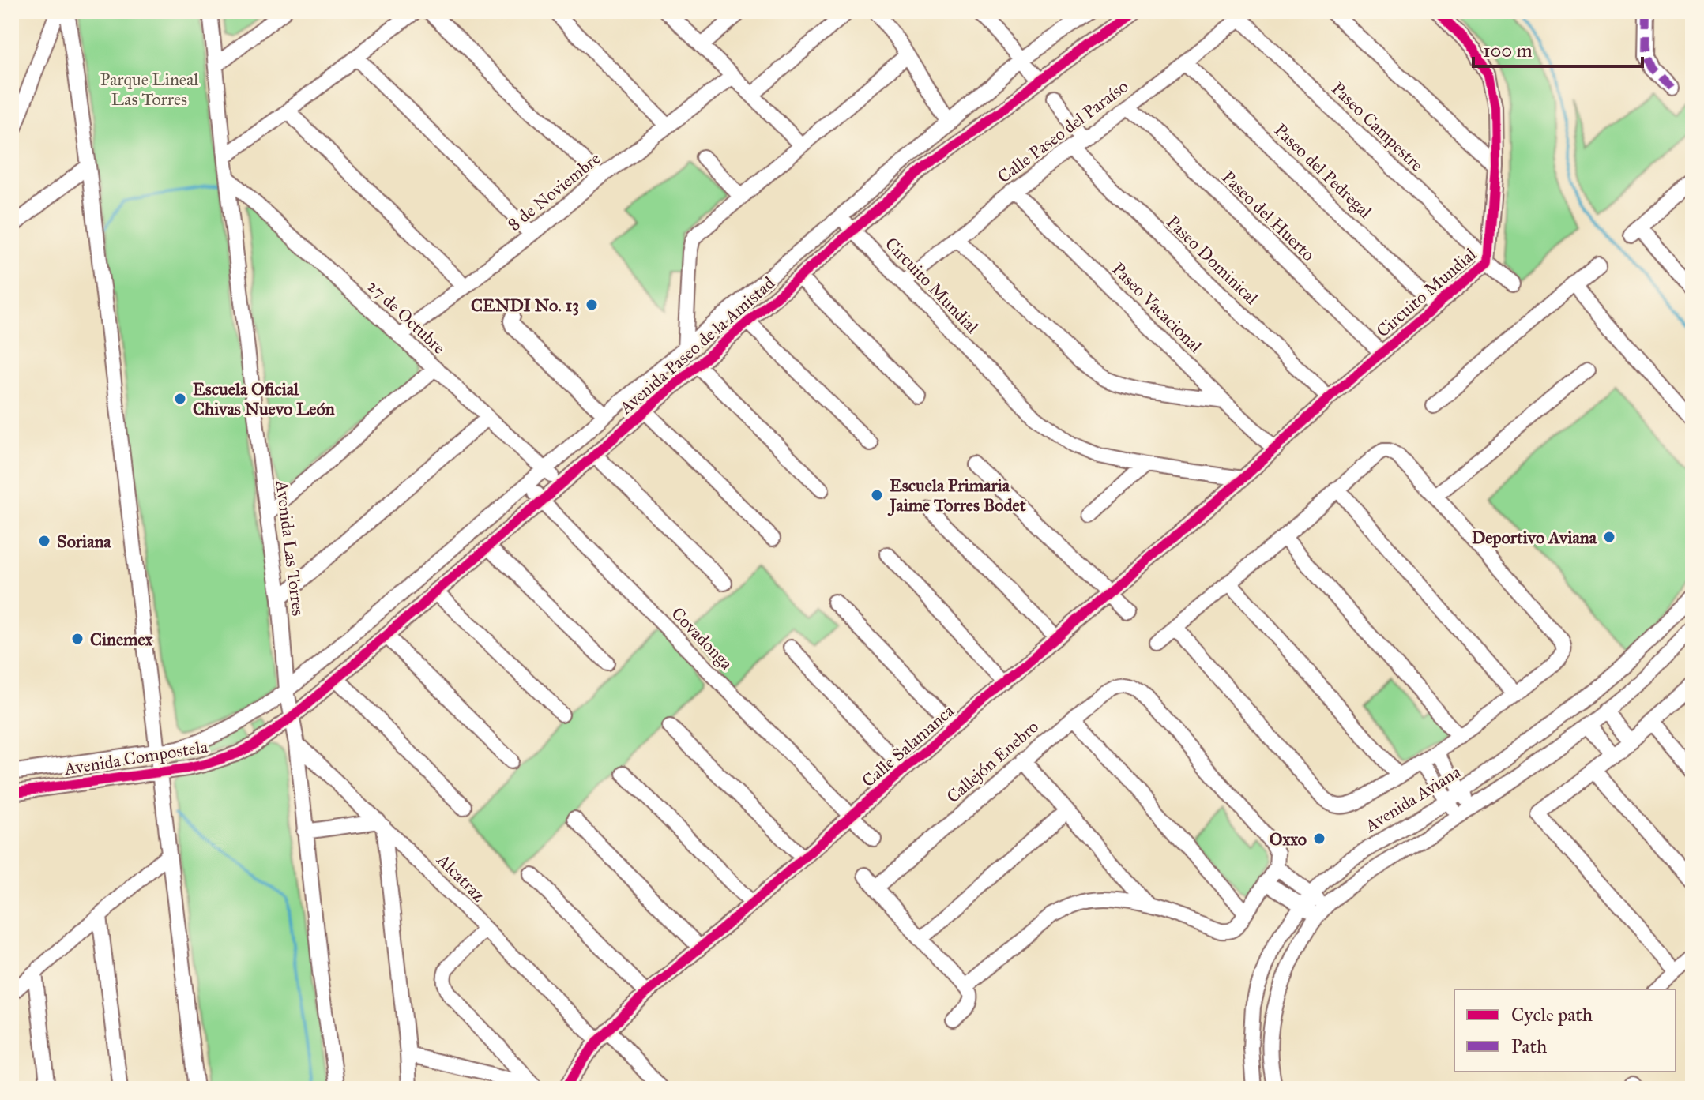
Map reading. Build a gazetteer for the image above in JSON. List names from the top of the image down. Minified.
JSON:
{"streets":{"street":["Paseo Campestre","Calle Paseo del Paraíso","Paseo del Pedregal","8 de Noviembre","Paseo del Huerto","Paseo Dominical","Circuito Mundial","Paseo Vacacional","27 de Octubre","Avenida Paseo de la Amistad","Avenida Las Torres","Covadonga","Calle Salamanca","Avenida Compostela","Callejón Enebro","Avenida Aviana","Alcatraz"]},"crossings":[["Paseo Campestre","Calle Paseo del Paraíso"],["Paseo Campestre","Circuito Mundial"],["Calle Paseo del Paraíso","Paseo del Pedregal"],["Calle Paseo del Paraíso","Paseo del Huerto"],["Calle Paseo del Paraíso","Paseo Dominical"],["Calle Paseo del Paraíso","Circuito Mundial"],["Calle Paseo del Paraíso","Paseo Vacacional"],["Paseo del Pedregal","Circuito Mundial"],["8 de Noviembre","27 de Octubre"],["Paseo del Huerto","Circuito Mundial"],["Paseo Dominical","Circuito Mundial"],["Circuito Mundial","Paseo Vacacional"],["Circuito Mundial","Avenida Paseo de la Amistad"],["Circuito Mundial","Calle Salamanca"],["27 de Octubre","Avenida Paseo de la Amistad"],["27 de Octubre","Avenida Las Torres"],["Avenida Paseo de la Amistad","Avenida Las Torres"],["Avenida Paseo de la Amistad","Covadonga"],["Avenida Paseo de la Amistad","Avenida Compostela"],["Avenida Las Torres","Avenida Compostela"],["Avenida Las Torres","Alcatraz"],["Covadonga","Calle Salamanca"],["Calle Salamanca","Alcatraz"]],"parks":["Parque Lineal Las Torres"],"places":["CENDI No. 13","Escuela Oficial Chivas Nuevo León","Escuela Primaria Jaime Torres Bodet","Deportivo Aviana","Soriana","Cinemex","Oxxo"],"legend":["Cycle path","Path"],"scale_bar":"100 m"}
